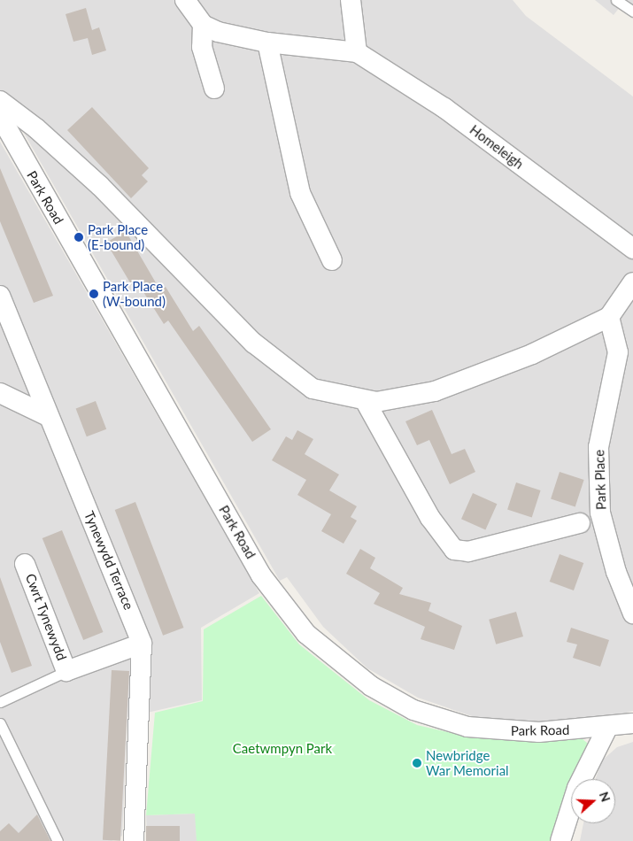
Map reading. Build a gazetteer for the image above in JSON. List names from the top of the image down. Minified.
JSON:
{"streets":{"street":["Homeleigh","Park Road","Park Place","Tynewydd Terrace","Cwrt Tynewydd"]},"crossings":[["Tynewydd Terrace","Cwrt Tynewydd"]],"parks":["Caetwmpyn Park"],"places":["Park Place (E-bound)","Park Place (W-bound)","Newbridge War Memorial"],"north":"right"}
